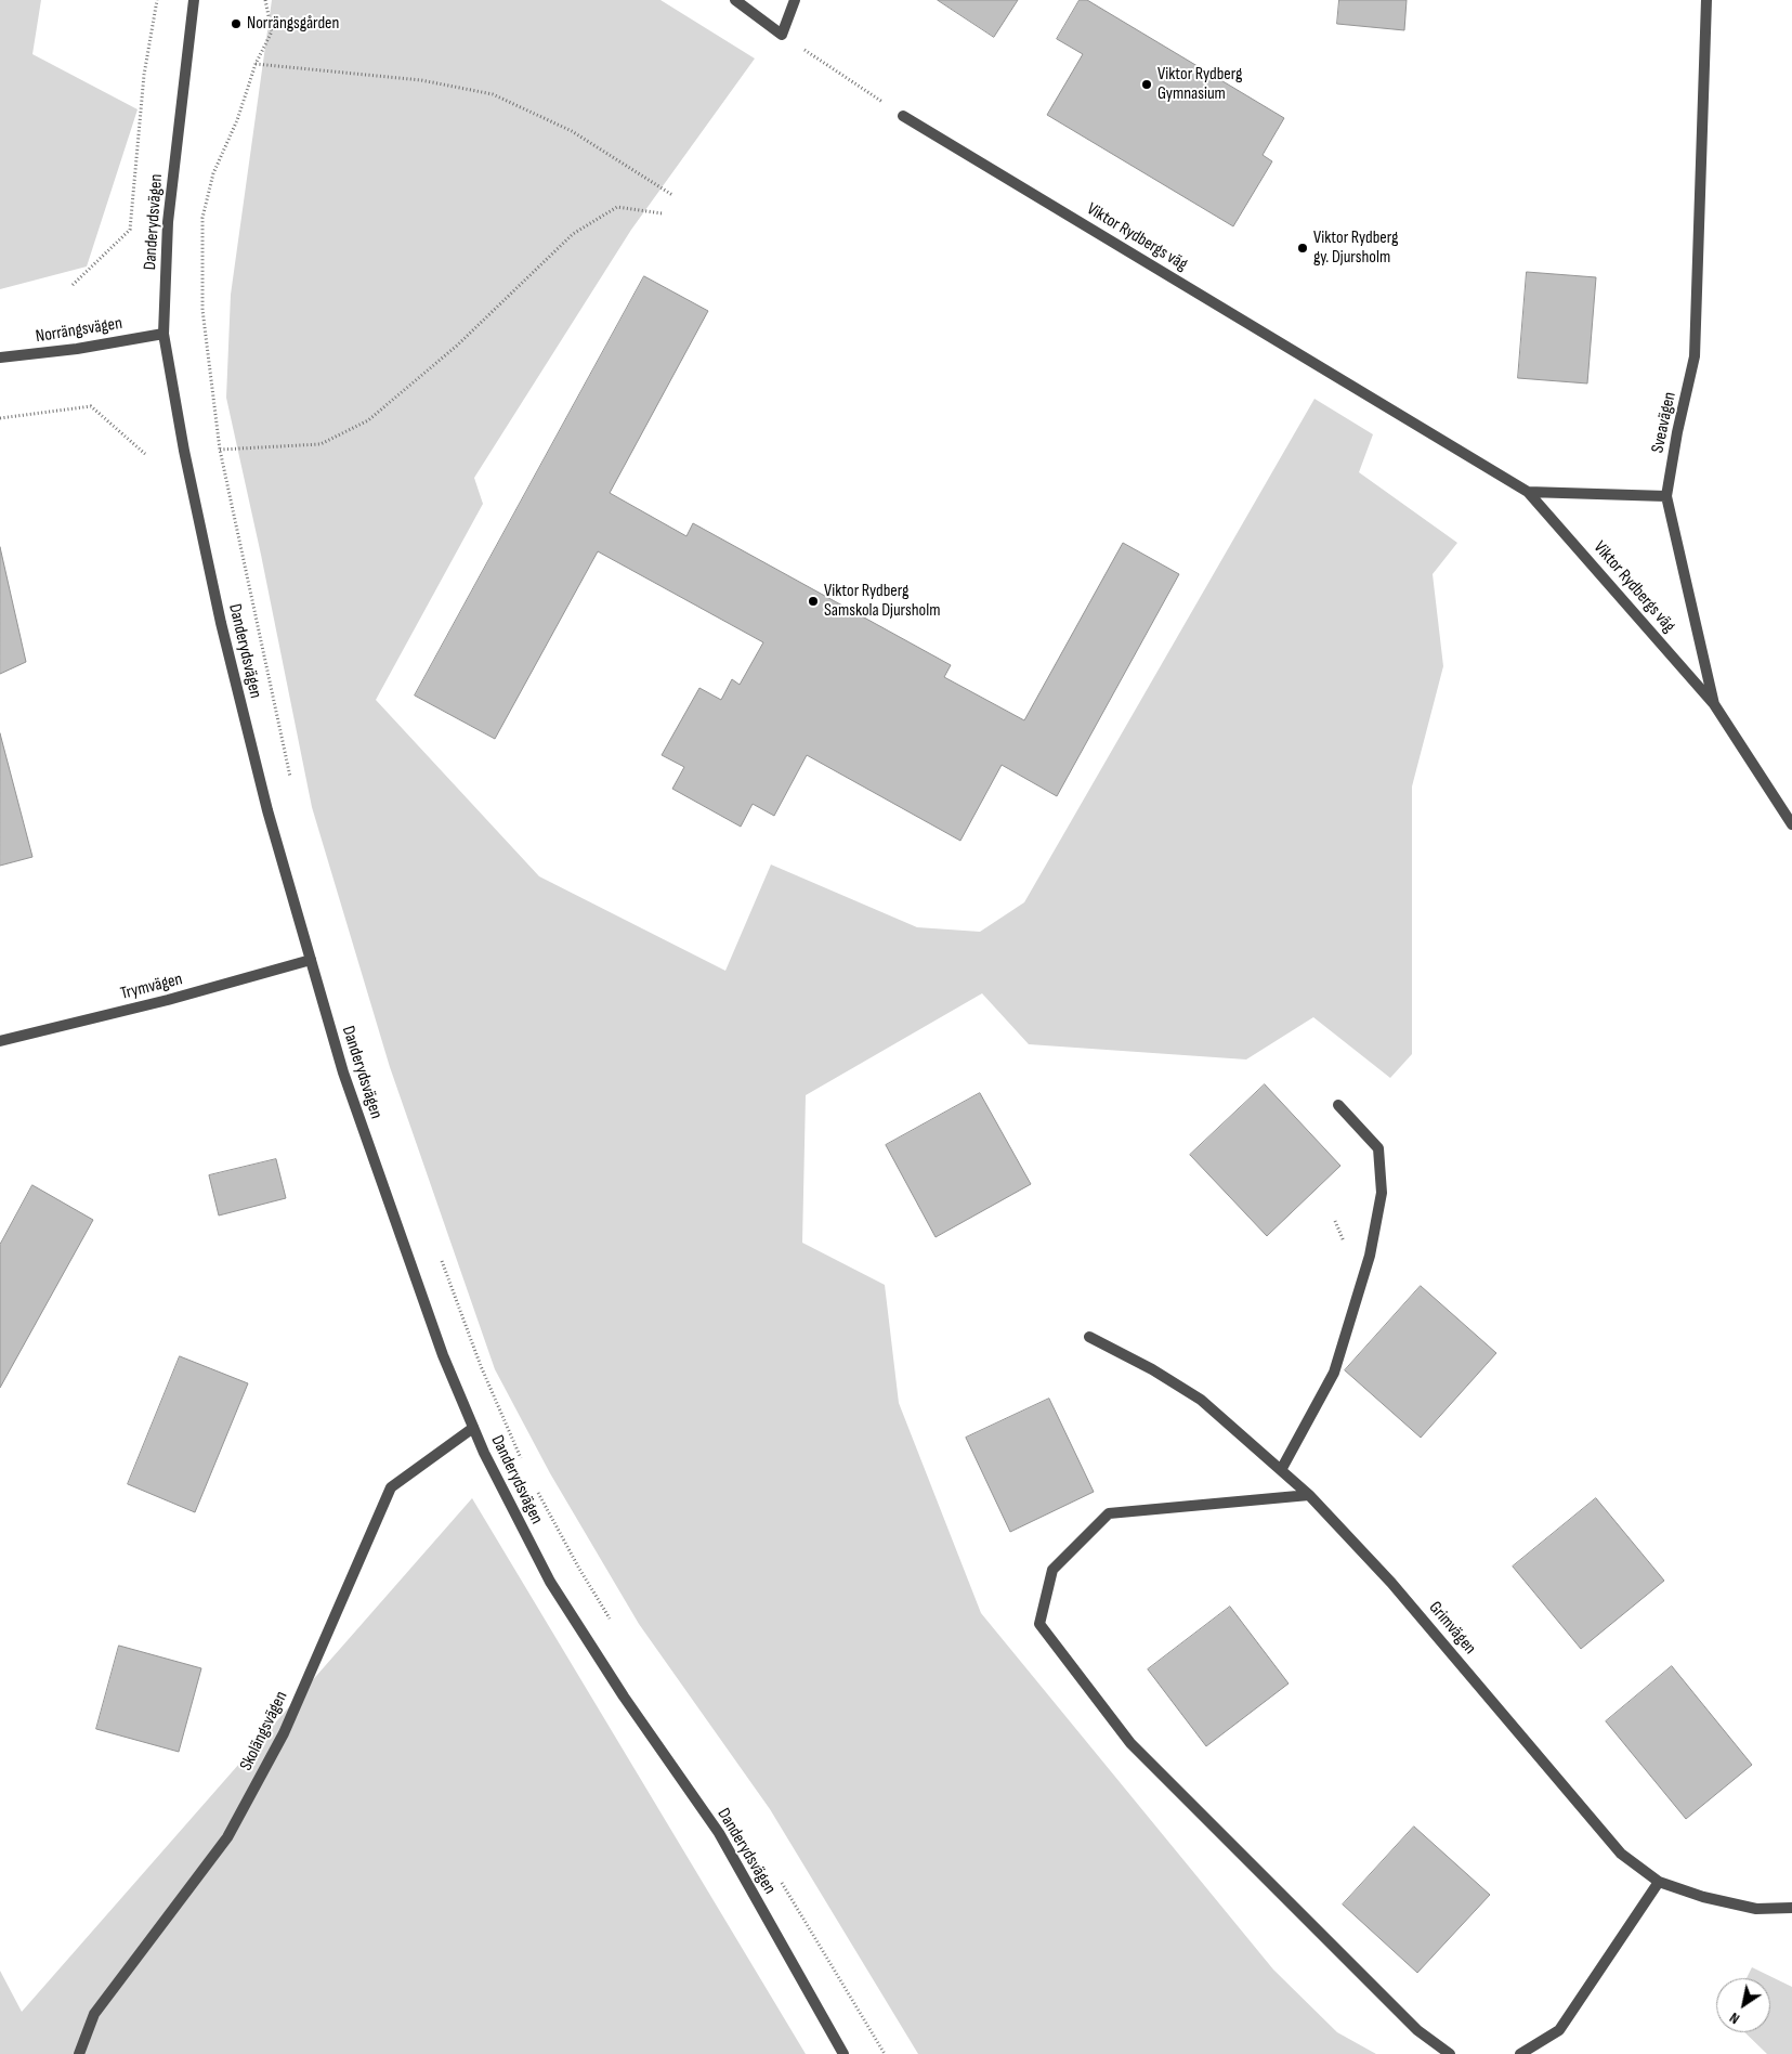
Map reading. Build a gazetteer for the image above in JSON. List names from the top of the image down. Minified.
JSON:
{"streets":{"street":["Danderydsvägen","Viktor Rydbergs väg","Norrängsvägen","Sveavägen","Trymvägen","Grimvägen","Skolängsvägen"]},"crossings":[["Danderydsvägen","Norrängsvägen"],["Danderydsvägen","Trymvägen"],["Danderydsvägen","Skolängsvägen"],["Viktor Rydbergs väg","Sveavägen"]],"places":["Norrängsgården","Viktor Rydberg Gymnasium","Viktor Rydberg gy. Djursholm","Viktor Rydberg Samskola Djursholm"],"north":"bottom left"}
